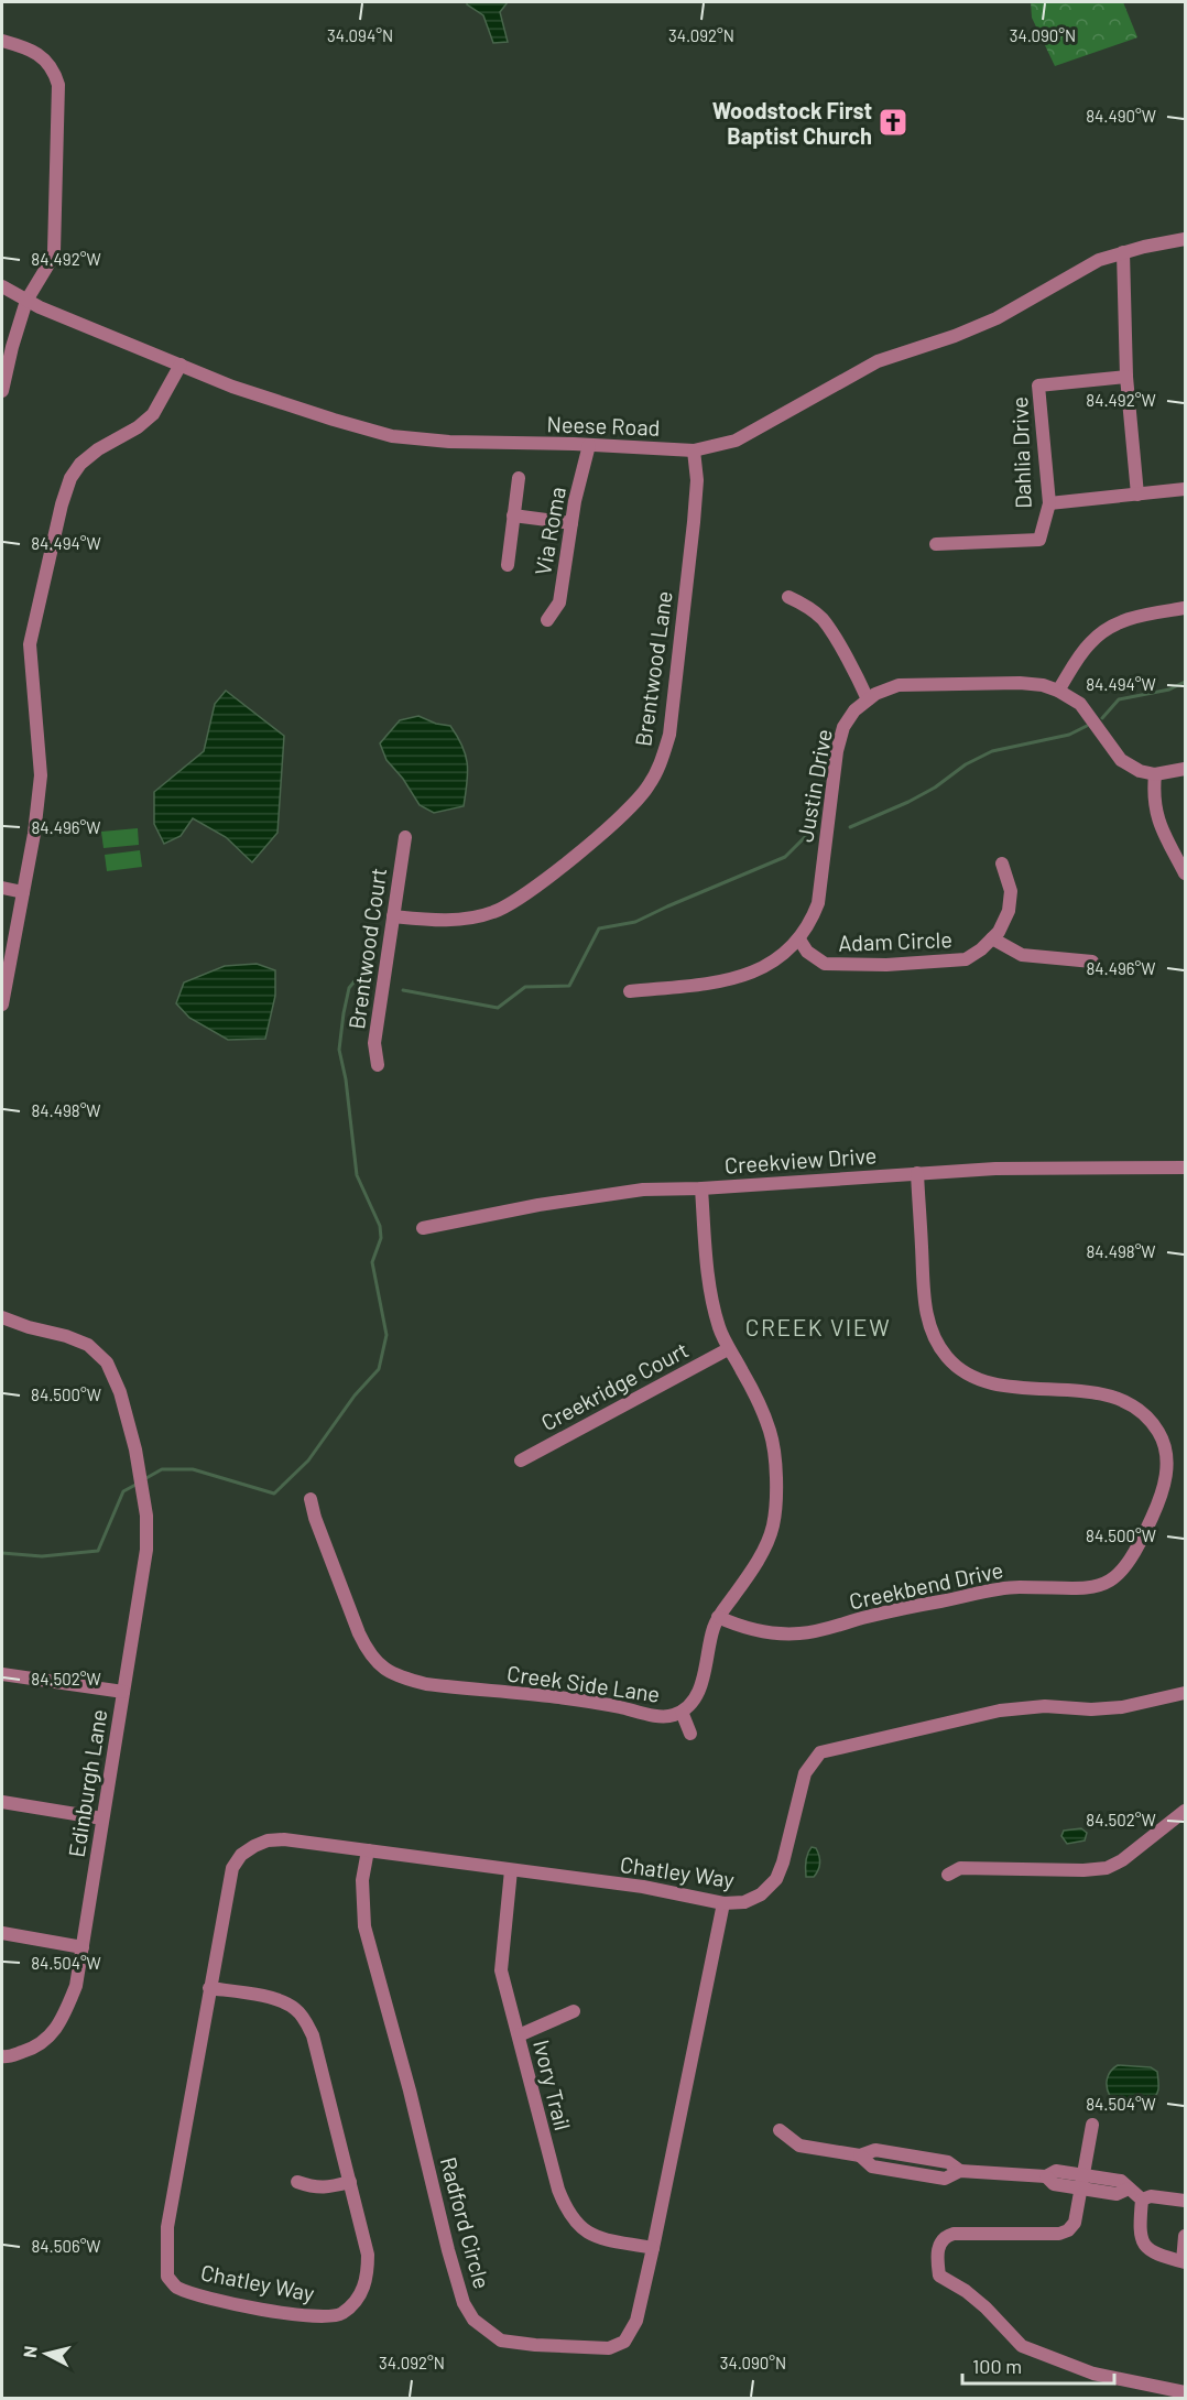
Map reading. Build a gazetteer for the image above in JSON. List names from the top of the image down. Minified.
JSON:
{"streets":{"street":["Neese Road","Dahlia Drive","Via Roma","Brentwood Lane","Justin Drive","Adam Circle","Brentwood Court","Creekview Drive","Creekridge Court","Creekbend Drive","Creek Side Lane","Edinburgh Lane","Chatley Way","Ivory Trail","Radford Circle"]},"crossings":[["Neese Road","Via Roma"],["Neese Road","Brentwood Lane"],["Brentwood Lane","Brentwood Court"],["Justin Drive","Adam Circle"],["Creekview Drive","Creekbend Drive"],["Creekview Drive","Creek Side Lane"],["Creekridge Court","Creek Side Lane"],["Creekbend Drive","Creek Side Lane"],["Chatley Way","Ivory Trail"],["Chatley Way","Radford Circle"],["Ivory Trail","Radford Circle"]],"districts":["CREEK VIEW"],"places":{"church":["Woodstock First Baptist Church"]},"scale_bar":"100 m","north":"left","coordinates":["34.094°N","34.092°N","34.090°N","84.490°W","84.492°W","84.494°W","84.496°W","84.498°W","84.500°W","84.502°W","84.504°W","84.506°W"]}
